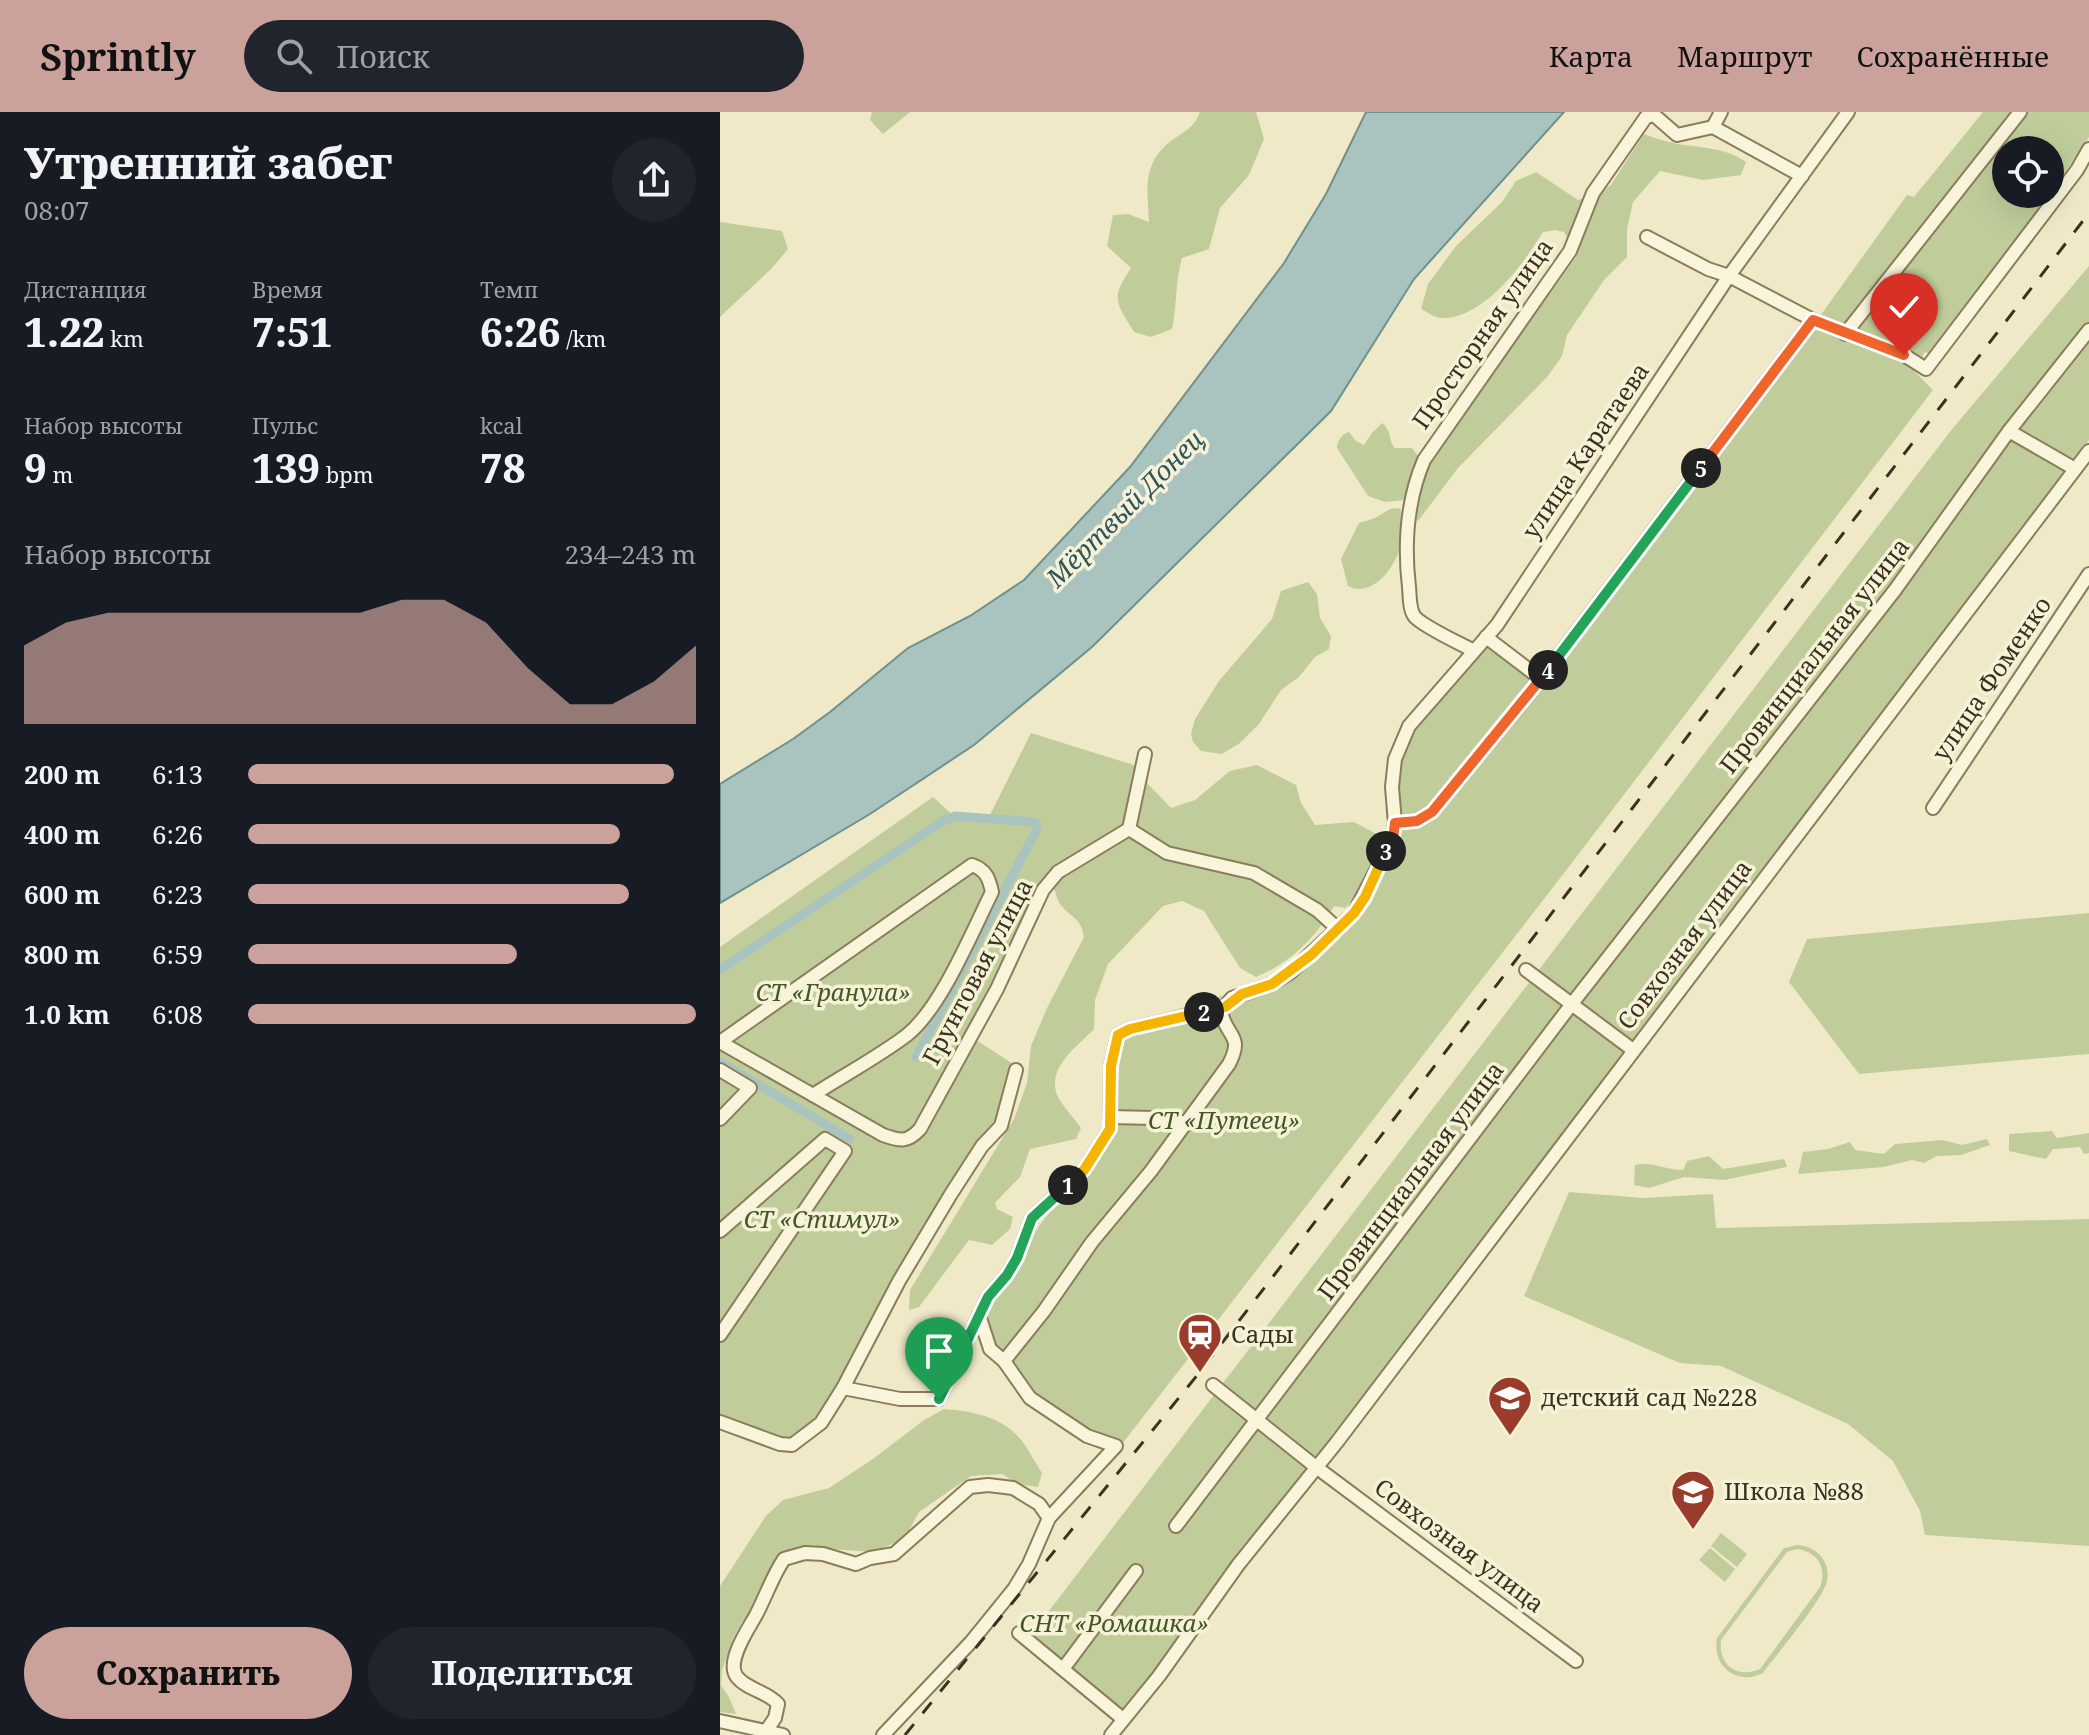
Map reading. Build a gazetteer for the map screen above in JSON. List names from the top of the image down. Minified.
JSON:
{"streets":{"street":["Просторная улица","улица Каратаева","Провинциальная улица","улица Фоменко","Совхозная улица","Грунтовая улица"]},"crossings":[["Просторная улица","улица Каратаева"]],"water":["Мёртвый Донец"],"parks":["СТ «Гранула»","СТ «Путеец»","СТ «Стимул»","СНТ «Ромашка»"],"places":{"station":["Сады"],"school or university":["детский сад №228","Школа №88"]},"page":{"header":"Sprintly","search":"Поиск","nav":["Карта","Маршрут","Сохранённые"],"heading":["Утренний забег","08:07"],"stats":[["Дистанция","1.22 km"],["Время","7:51"],["Темп","6:26 /km"],["Набор высоты","9 m"],["Пульс","139 bpm"],["kcal","78"]],"pins":["5","4","3","2","1"],"chart":["Набор высоты","234–243 m"],"list":[{"name":"200 m","note":"6:13"},{"name":"400 m","note":"6:26"},{"name":"600 m","note":"6:23"},{"name":"800 m","note":"6:59"},{"name":"1.0 km","note":"6:08"}],"buttons":["Сохранить","Поделиться"]}}
